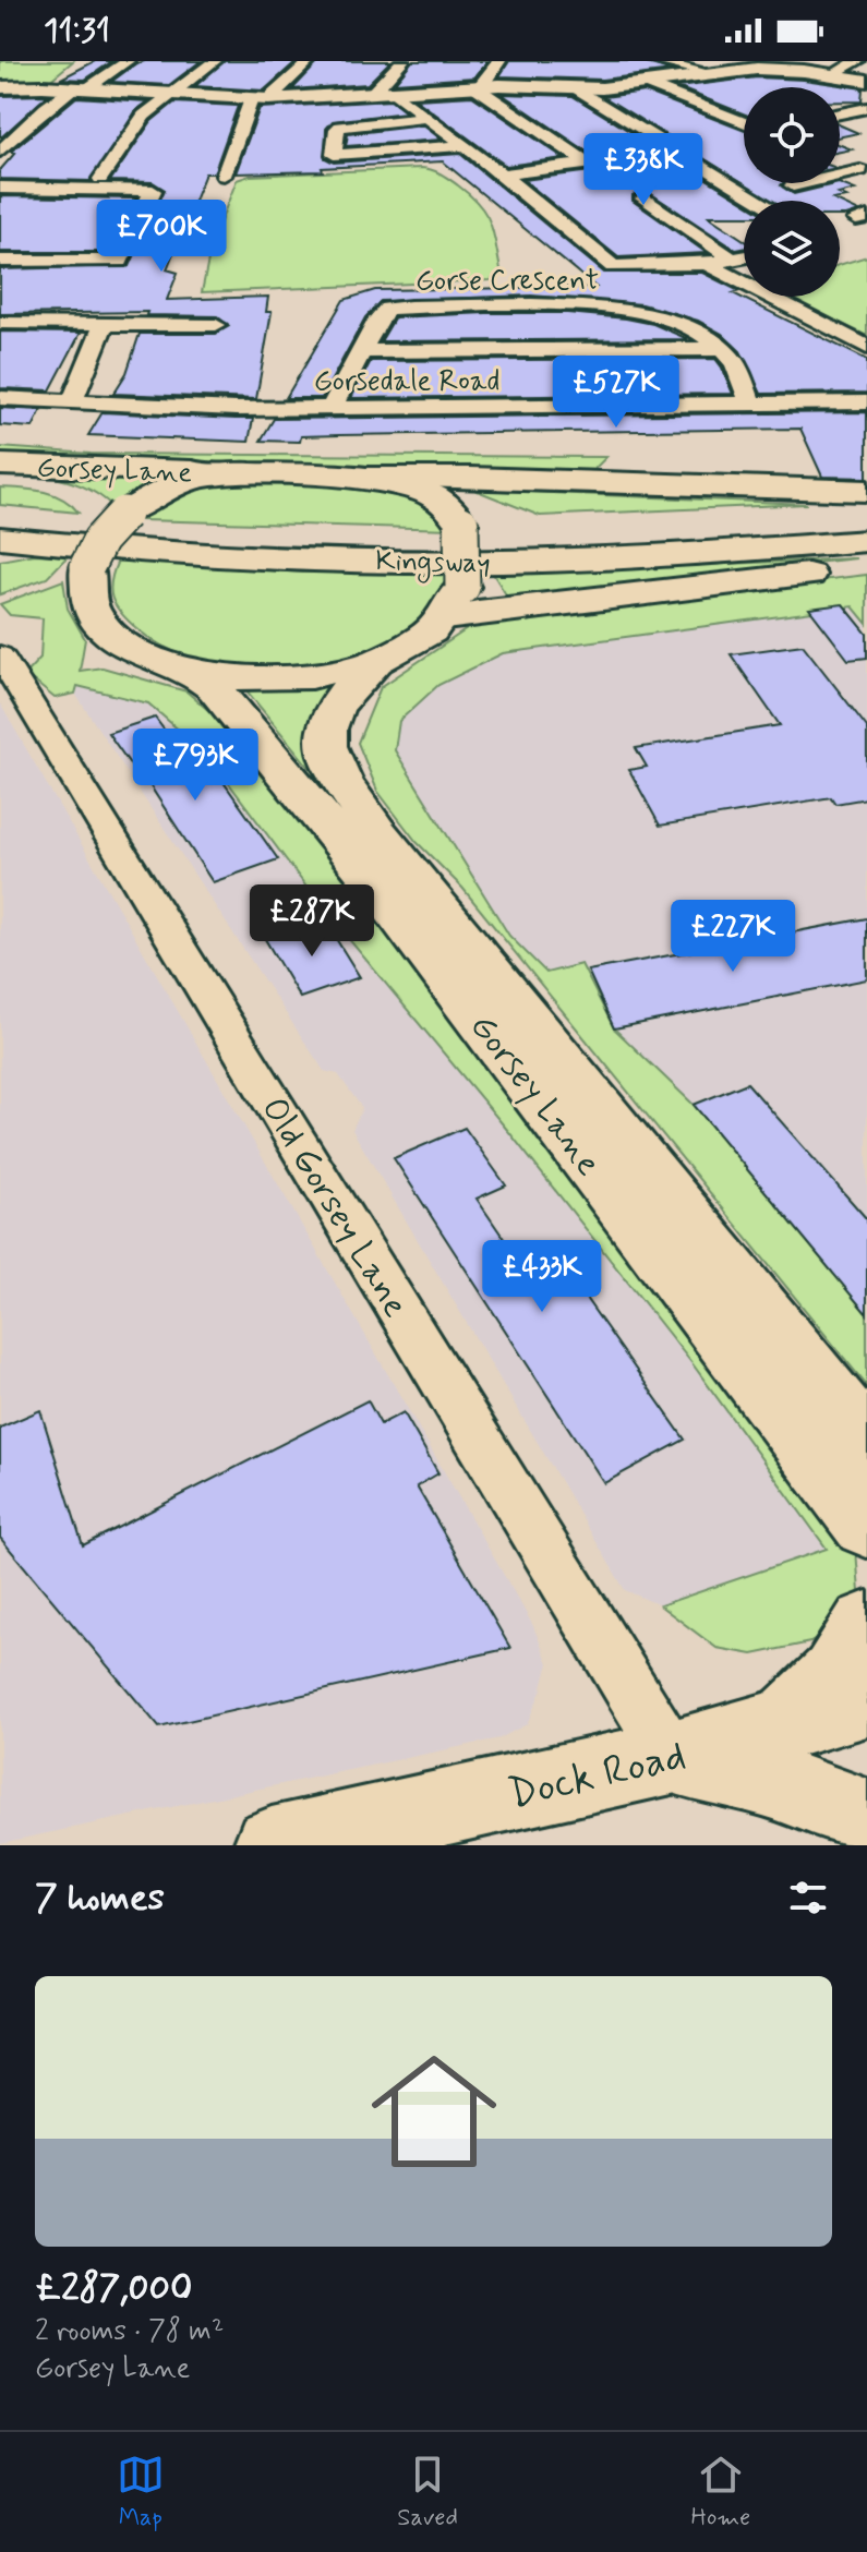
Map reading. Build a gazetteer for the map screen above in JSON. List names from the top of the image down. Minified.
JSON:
{"streets":{"main road":["Gorsey Lane","Kingsway","Dock Road"],"street":["Gorse Crescent","Gorsedale Road","Old Gorsey Lane"]},"crossings":[["Gorse Crescent","Gorsedale Road"],["Old Gorsey Lane","Dock Road"]],"page":{"status":"11:31","price":["£338K","£700K","£527K","£793K","£287K","£227K","£433K"],"heading":"7 homes","list":[{"name":"£287,000","note":"2 rooms · 78 m² · Gorsey Lane"}],"tabs":["Map","Saved","Home"]}}
